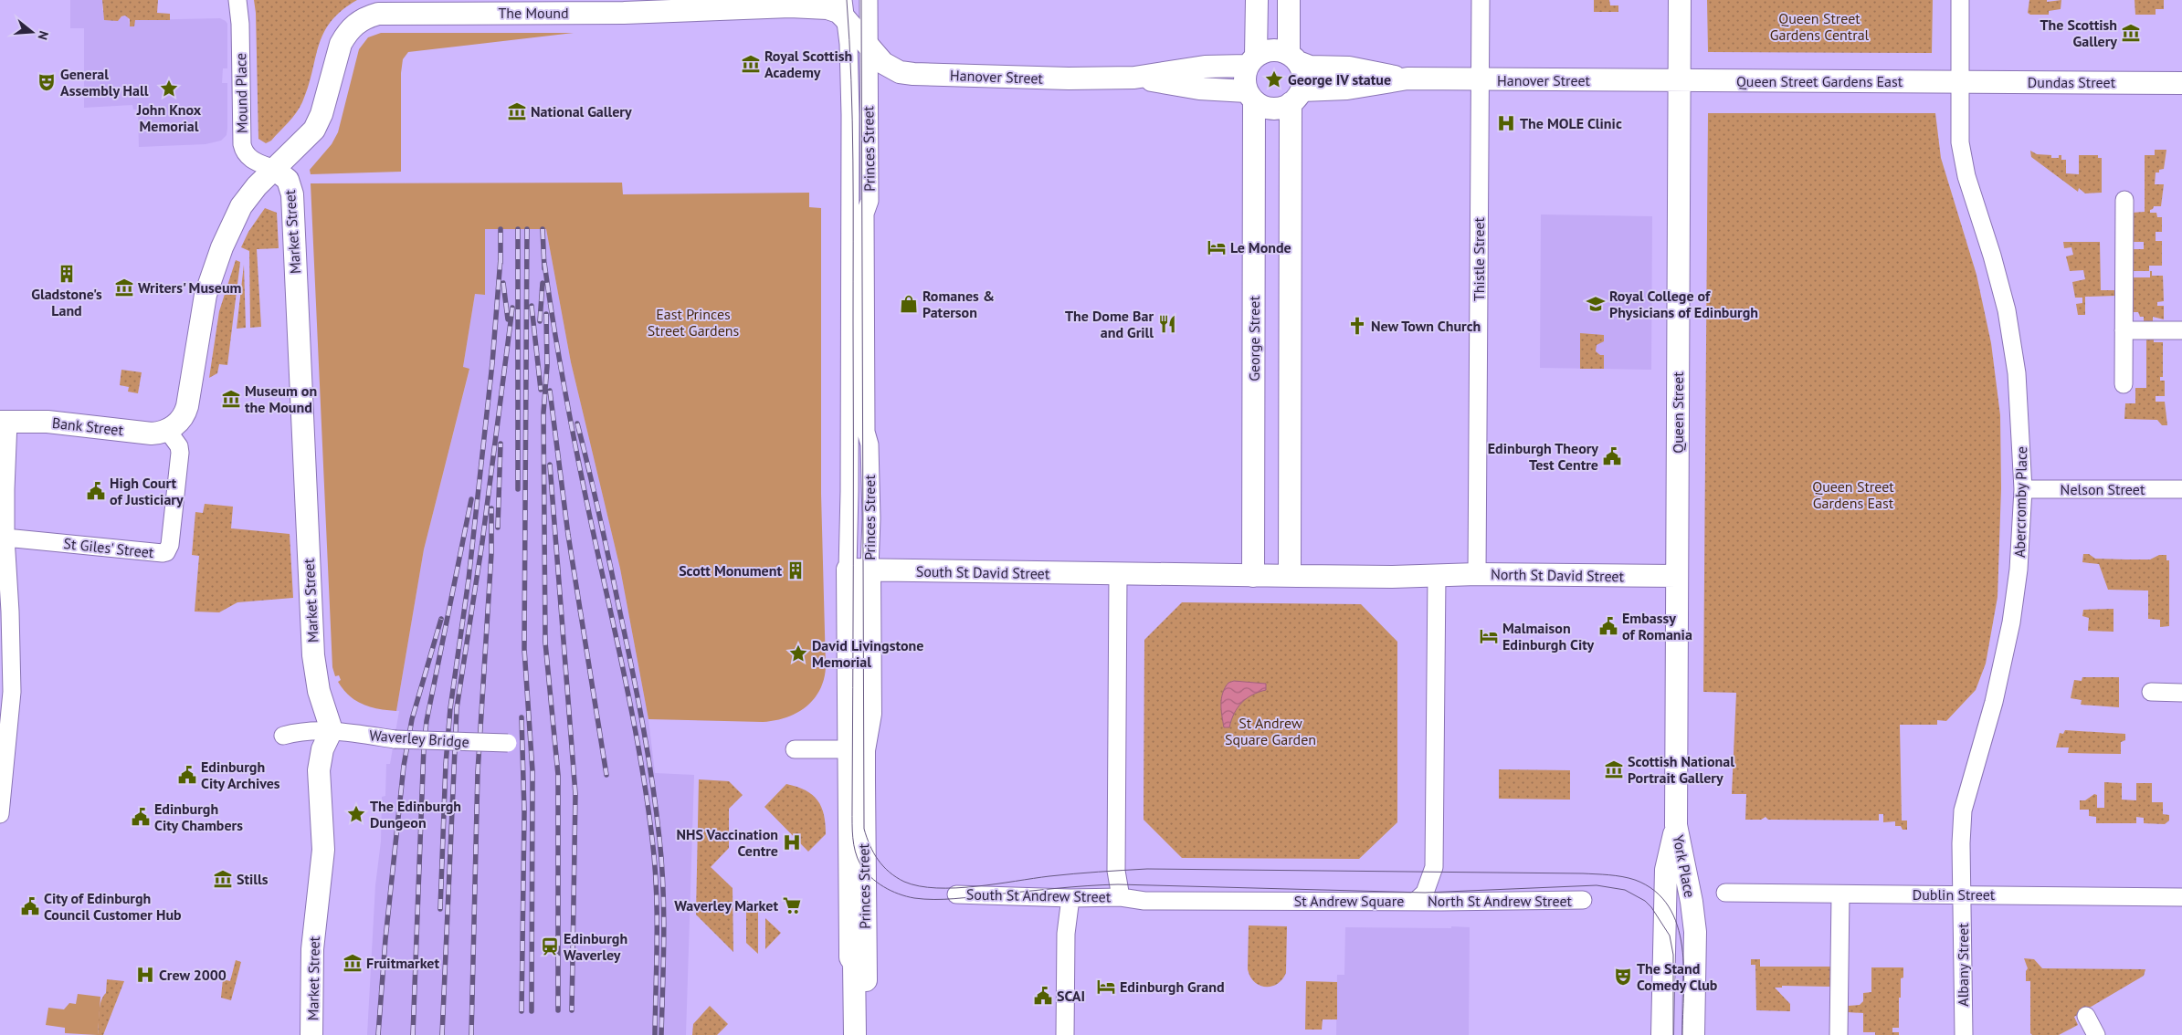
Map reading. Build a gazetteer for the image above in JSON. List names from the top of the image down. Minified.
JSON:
{"streets":{"street":["The Mound","Hanover Street","Queen Street Gardens East","Dundas Street","Mound Place","Princes Street","Market Street","Thistle Street","George Street","Queen Street","Bank Street","Nelson Street","Abercromby Place","St Giles' Street","South St David Street","North St David Street","Waverley Bridge","York Place","Dublin Street","South St Andrew Street","St Andrew Square","North St Andrew Street","Albany Street"]},"crossings":[["The Mound","Hanover Street"],["The Mound","Mound Place"],["The Mound","Princes Street"],["The Mound","Market Street"],["The Mound","Bank Street"],["The Mound","St Giles' Street"],["Hanover Street","Queen Street Gardens East"],["Hanover Street","Princes Street"],["Hanover Street","Thistle Street"],["Hanover Street","George Street"],["Hanover Street","Queen Street"],["Queen Street Gardens East","Dundas Street"],["Queen Street Gardens East","Queen Street"],["Queen Street Gardens East","Abercromby Place"],["Dundas Street","Abercromby Place"],["Mound Place","Market Street"],["Princes Street","South St David Street"],["Market Street","Waverley Bridge"],["Thistle Street","North St David Street"],["Queen Street","North St David Street"],["Queen Street","York Place"],["Bank Street","St Giles' Street"],["Nelson Street","Abercromby Place"],["Abercromby Place","Dublin Street"],["Abercromby Place","Albany Street"],["North St David Street","St Andrew Square"],["Dublin Street","Albany Street"],["South St Andrew Street","St Andrew Square"],["St Andrew Square","North St Andrew Street"]],"parks":["Queen Street Gardens Central","East Princes Street Gardens","Queen Street Gardens East","St Andrew Square Garden"],"places":{"museum":["The Scottish Gallery","Royal Scottish Academy","National Gallery","Writers' Museum","Museum on the Mound","Scottish National Portrait Gallery","Stills","Fruitmarket"],"place":["George IV statue","John Knox Memorial","David Livingstone Memorial","The Edinburgh Dungeon"],"theatre":["General Assembly Hall","The Stand Comedy Club"],"hospital":["The MOLE Clinic","NHS Vaccination Centre","Crew 2000"],"hotel":["Le Monde","Malmaison Edinburgh City","Edinburgh Grand"],"building":["Gladstone's Land","Scott Monument"],"shop":["Romanes & Paterson"],"school or university":["Royal College of Physicians of Edinburgh"],"restaurant":["The Dome Bar and Grill"],"church":["New Town Church"],"public building":["Edinburgh Theory Test Centre","High Court of Justiciary","Embassy of Romania","Edinburgh City Archives","Edinburgh City Chambers","City of Edinburgh Council Customer Hub","SCAI"],"supermarket":["Waverley Market"],"station":["Edinburgh Waverley"]},"north":"right"}
